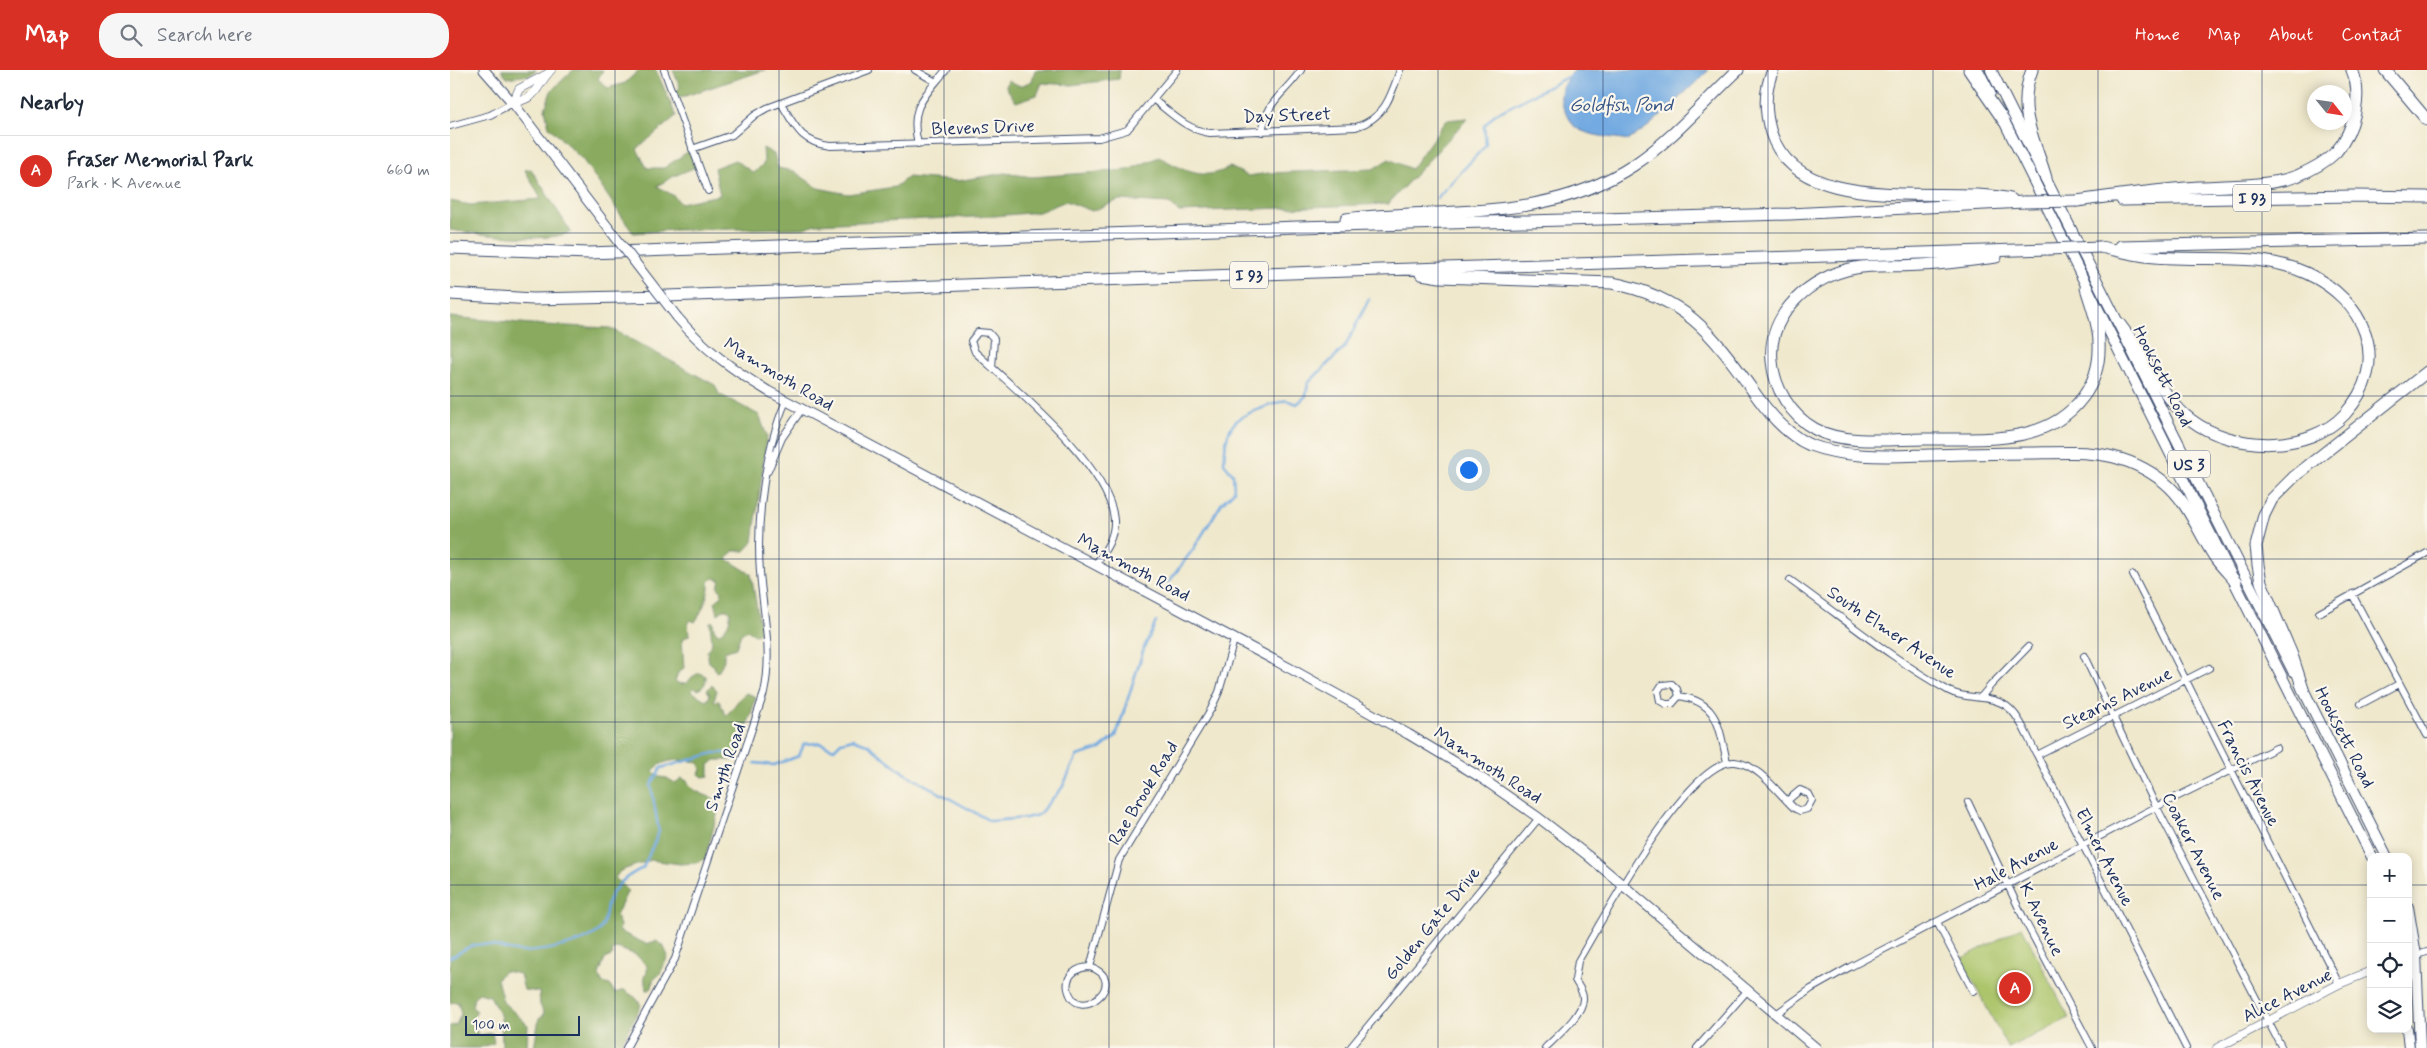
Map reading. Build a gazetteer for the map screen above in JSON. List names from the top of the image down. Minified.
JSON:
{"streets":{"highway":["I 93"],"main road":["Mammoth Road","Hooksett Road","US 3"],"street":["Day Street","Blevens Drive","South Elmer Avenue","Stearns Avenue","Smyth Road","Francis Avenue","Rae Brook Road","Coaker Avenue","Elmer Avenue","Hale Avenue","K Avenue","Golden Gate Drive","Alice Avenue"]},"crossings":[["Day Street","Blevens Drive"],["Mammoth Road","Smyth Road"],["Mammoth Road","Rae Brook Road"],["Mammoth Road","Hale Avenue"],["Mammoth Road","Golden Gate Drive"],["South Elmer Avenue","Elmer Avenue"],["Stearns Avenue","Francis Avenue"],["Stearns Avenue","Coaker Avenue"],["Stearns Avenue","Elmer Avenue"],["Francis Avenue","Hale Avenue"],["Francis Avenue","Alice Avenue"],["Coaker Avenue","Hale Avenue"],["Coaker Avenue","Alice Avenue"],["Elmer Avenue","Hale Avenue"],["Hale Avenue","K Avenue"]],"water":["Goldfish Pond"],"scale_bar":"100 m","north":"bottom right","page":{"header":"Map","search":"Search here","nav":["Home","Map","About","Contact"],"heading":"Nearby","list":[{"mark":"A","name":"Fraser Memorial Park","note":"Park · K Avenue","value":"660 m"}],"map_buttons":["+","−"],"pins":"A","scale":"100 m"}}
